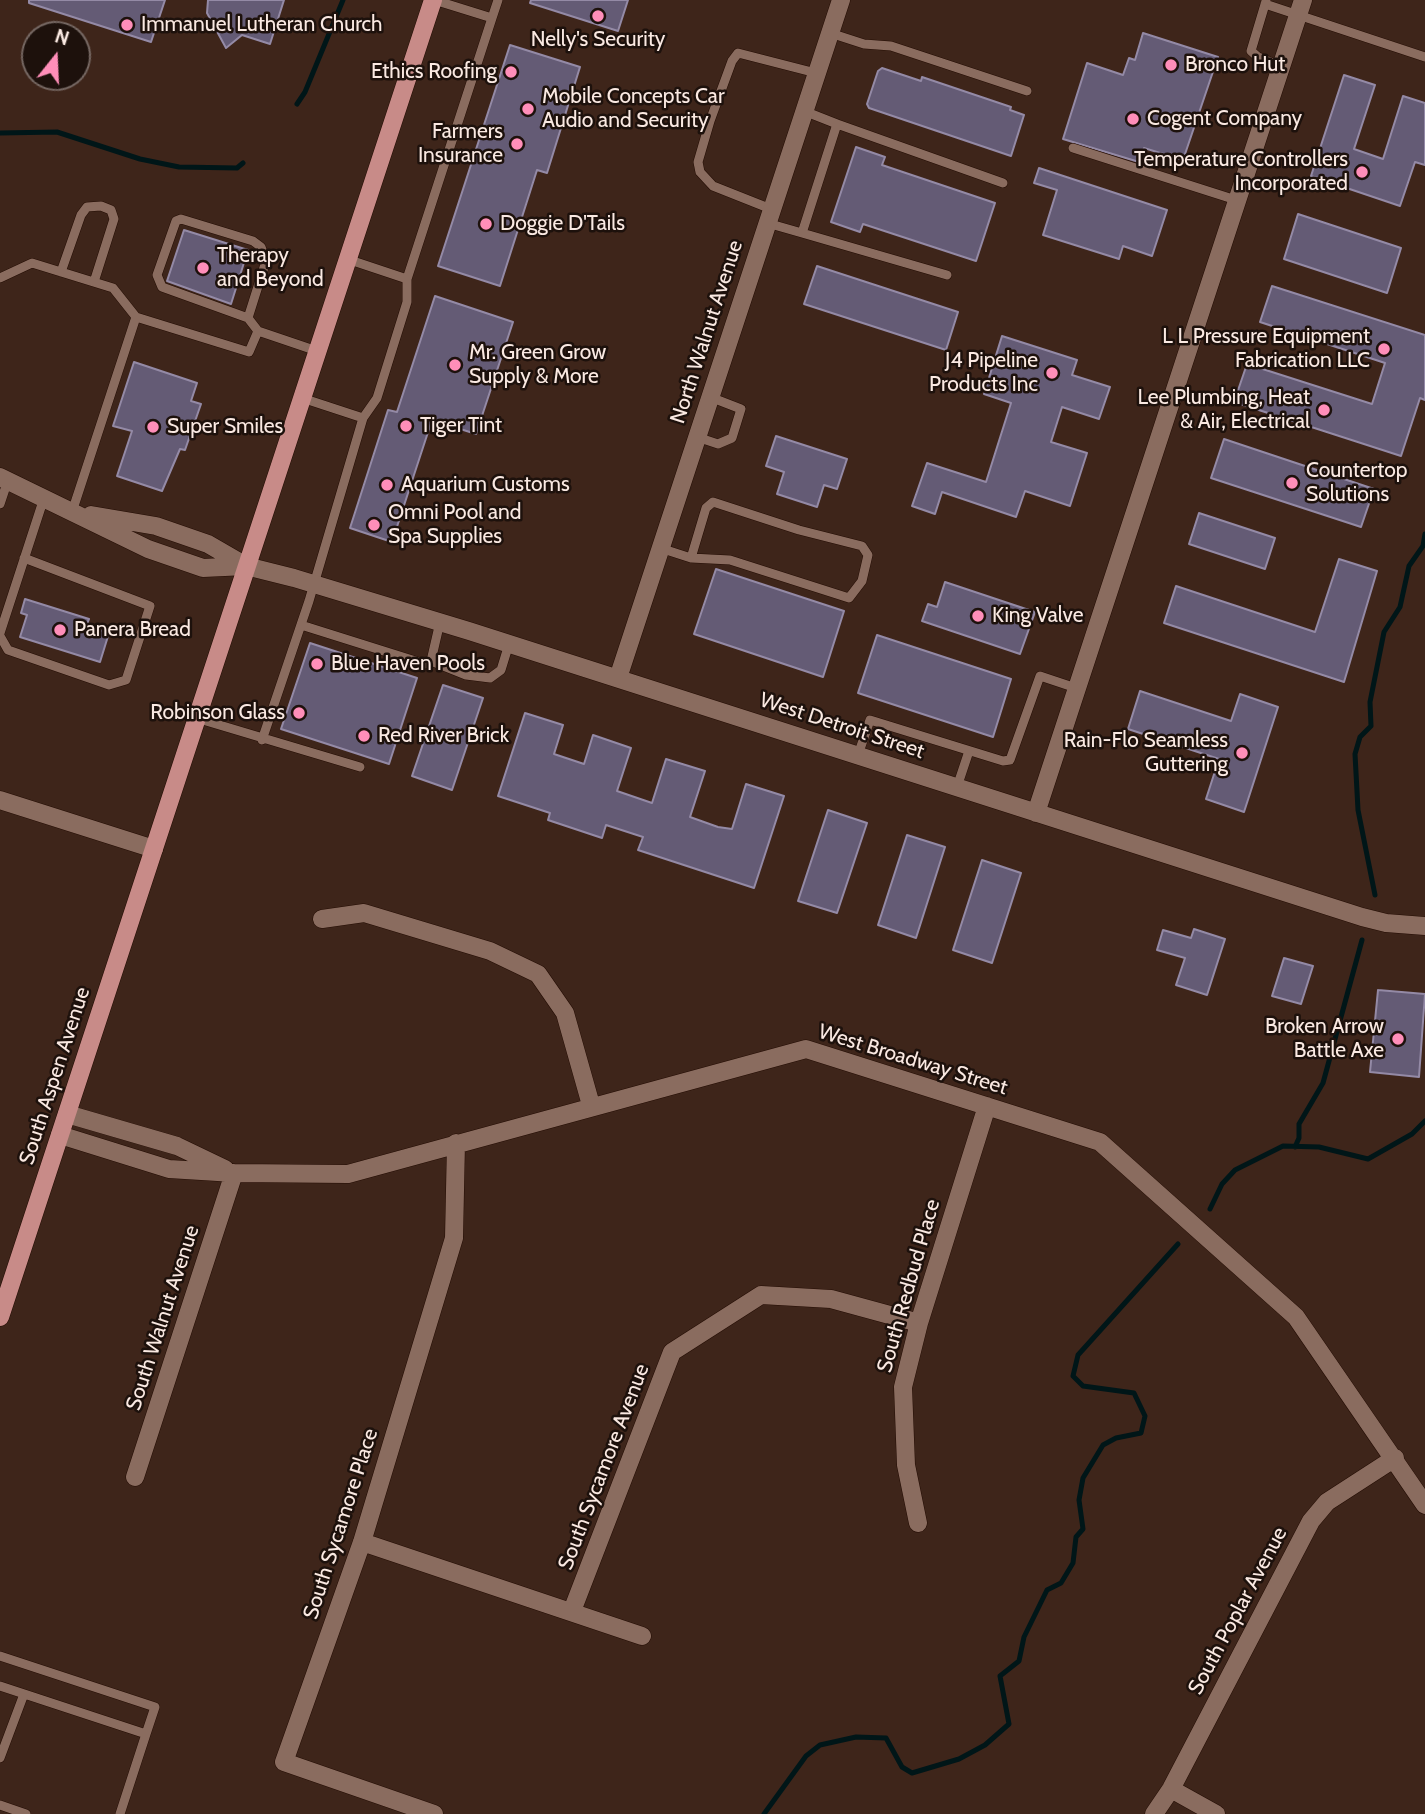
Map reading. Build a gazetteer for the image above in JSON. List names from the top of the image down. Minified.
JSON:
{"streets":{"main road":["South Aspen Avenue"],"street":["North Walnut Avenue","West Detroit Street","West Broadway Street","South Redbud Place","South Walnut Avenue","South Sycamore Avenue","South Sycamore Place","South Poplar Avenue"]},"crossings":[["North Walnut Avenue","West Detroit Street"],["West Detroit Street","South Aspen Avenue"],["West Broadway Street","South Aspen Avenue"],["West Broadway Street","South Redbud Place"],["West Broadway Street","South Walnut Avenue"],["West Broadway Street","South Sycamore Place"],["West Broadway Street","South Poplar Avenue"],["South Redbud Place","South Sycamore Avenue"]],"places":["Nelly's Security","Immanuel Lutheran Church","Bronco Hut","Ethics Roofing","Mobile Concepts Car Audio and Security","Cogent Company","Farmers Insurance","Temperature Controllers Incorporated","Doggie D'Tails","Therapy and Beyond","L L Pressure Equipment Fabrication LLC","Mr. Green Grow Supply & More","J4 Pipeline Products Inc","Lee Plumbing, Heat & Air, Electrical","Tiger Tint","Super Smiles","Countertop Solutions","Aquarium Customs","Omni Pool and Spa Supplies","King Valve","Panera Bread","Blue Haven Pools","Robinson Glass","Red River Brick","Rain-Flo Seamless Guttering","Broken Arrow Battle Axe"],"north":"top"}
